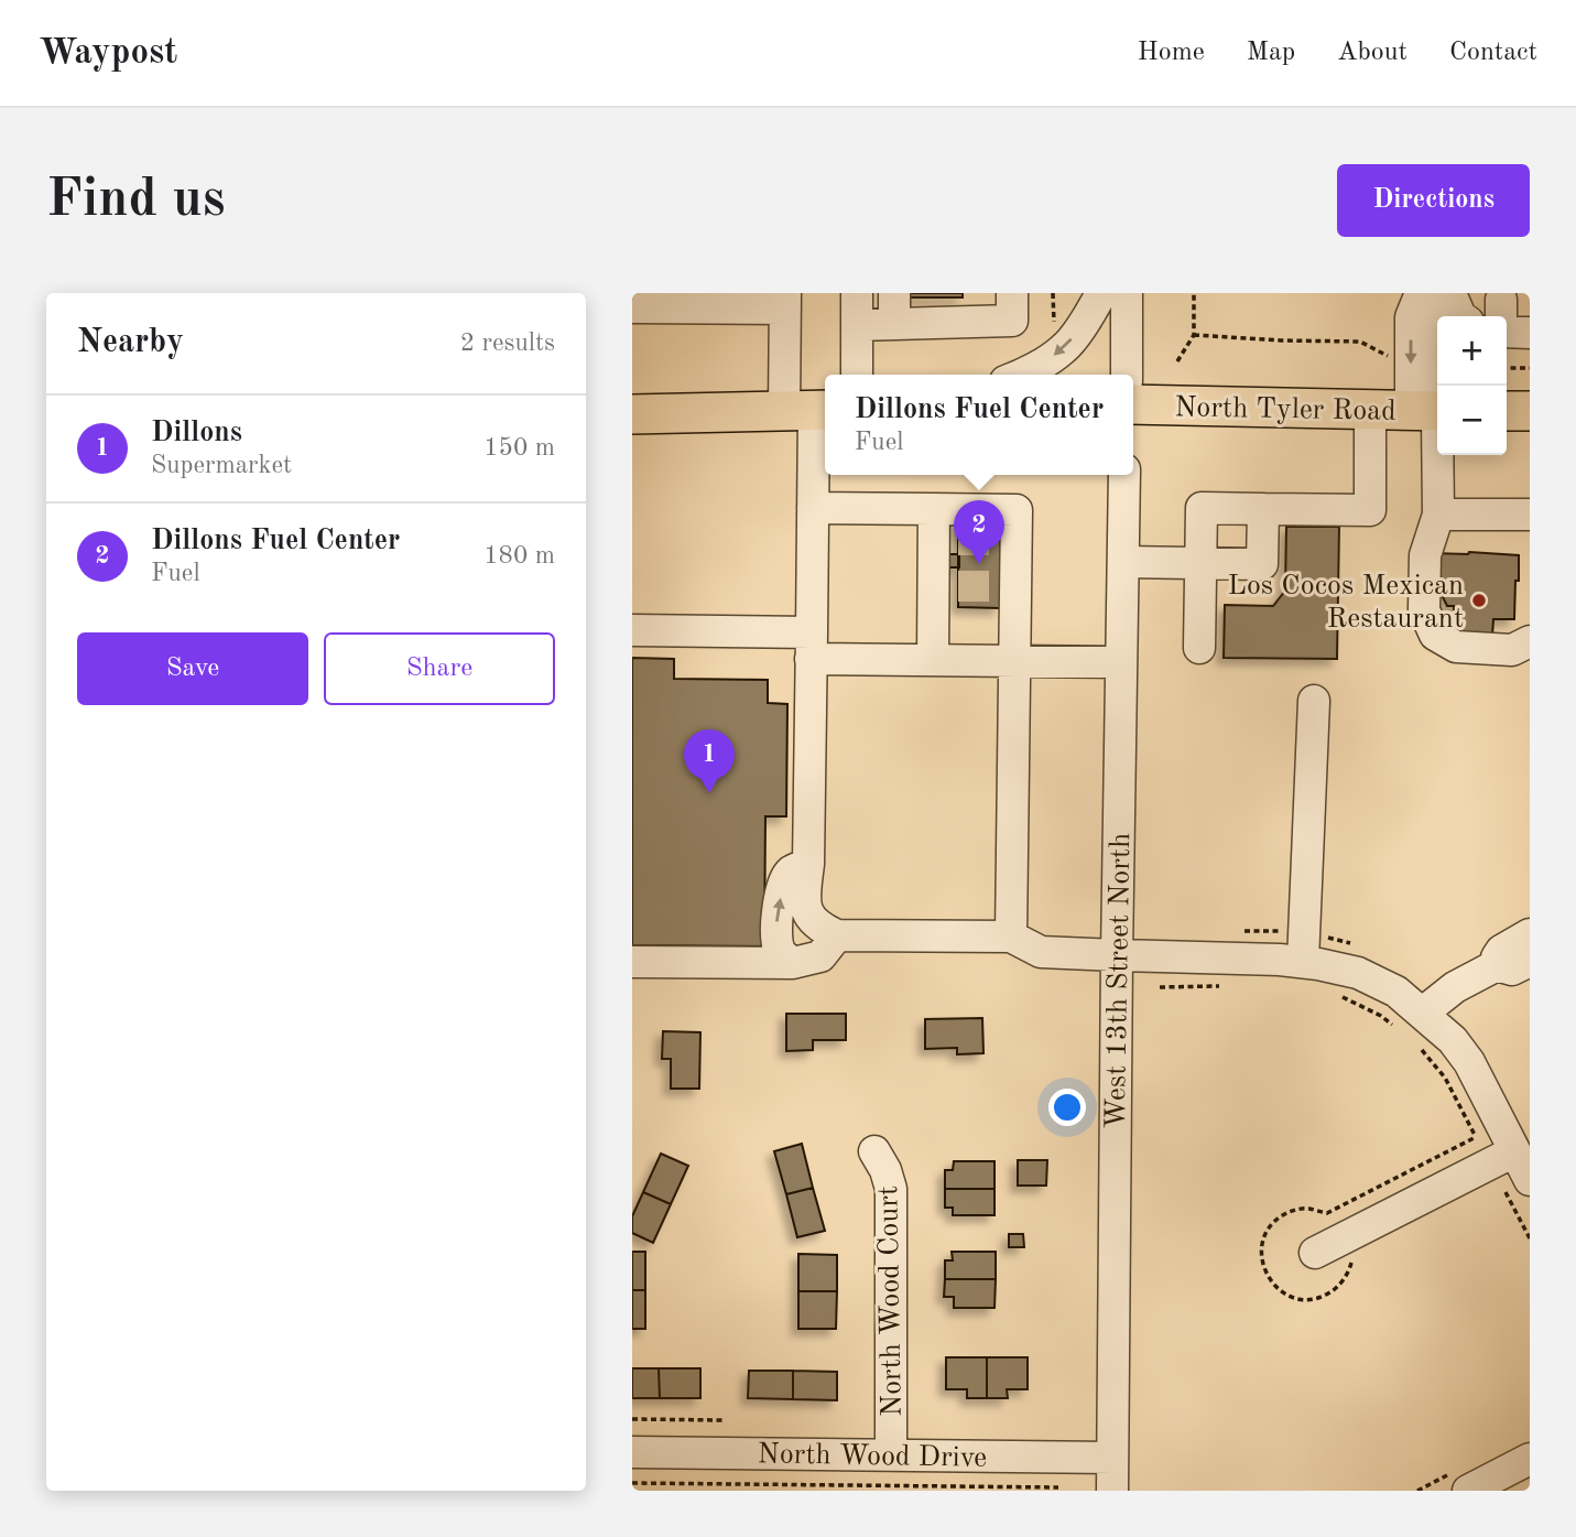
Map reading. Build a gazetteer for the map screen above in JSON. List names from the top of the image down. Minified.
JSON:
{"streets":{"main road":["North Tyler Road"],"street":["West 13th Street North","North Wood Court","North Wood Drive"]},"crossings":[["West 13th Street North","North Wood Drive"],["North Wood Court","North Wood Drive"]],"places":["Los Cocos Mexican Restaurant"],"page":{"header":"Waypost","nav":["Home","Map","About","Contact"],"buttons":["Directions",["Save","Share"]],"title":"Find us","heading":["Nearby","2 results"],"map_buttons":["+","−"],"popup":["Dillons Fuel Center","Fuel"],"list":[{"mark":"1","name":"Dillons","note":"Supermarket","value":"150 m"},{"mark":"2","name":"Dillons Fuel Center","note":"Fuel","value":"180 m"}],"pins":["2","1"]}}
